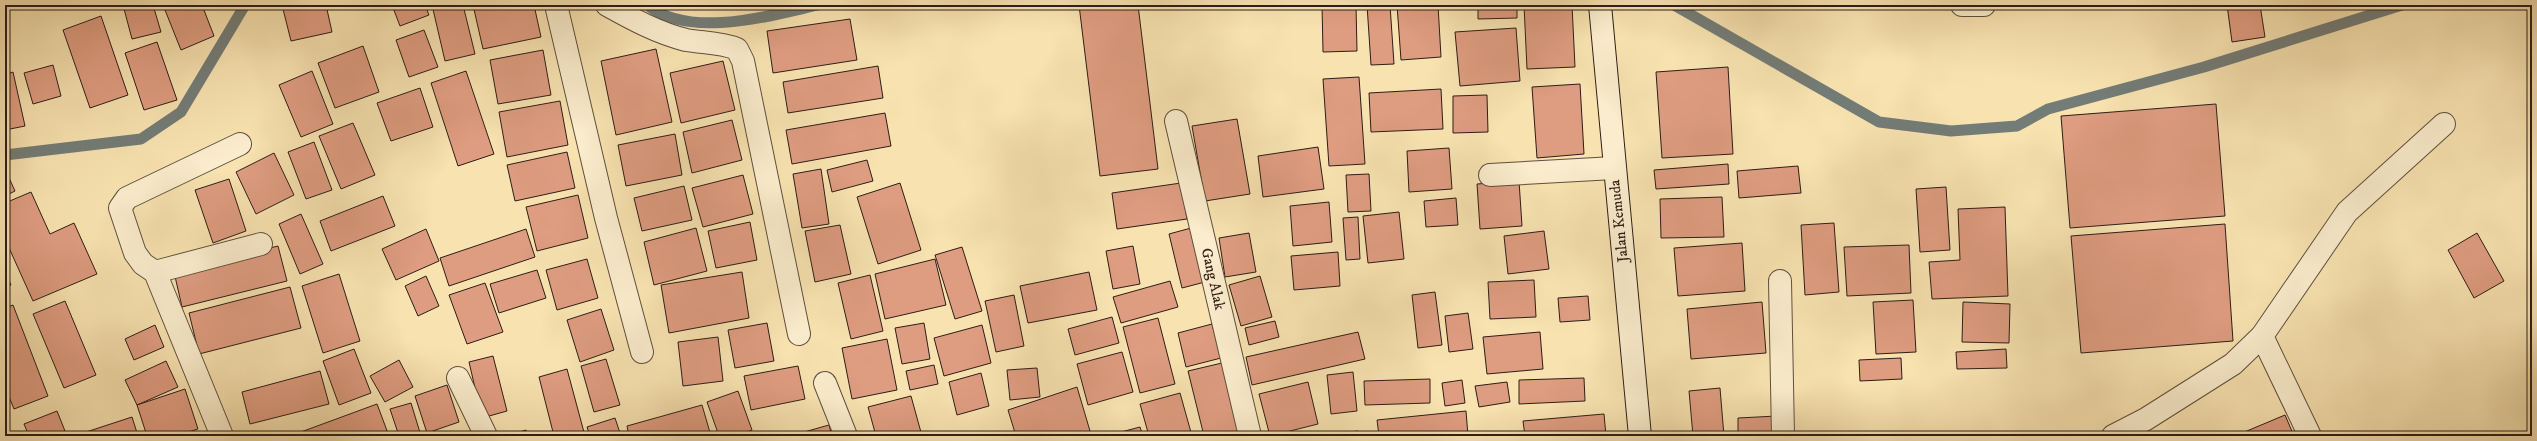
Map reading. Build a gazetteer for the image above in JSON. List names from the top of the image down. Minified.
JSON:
{"streets":{"street":["Jalan Kemuda","Gang Alak"]}}
